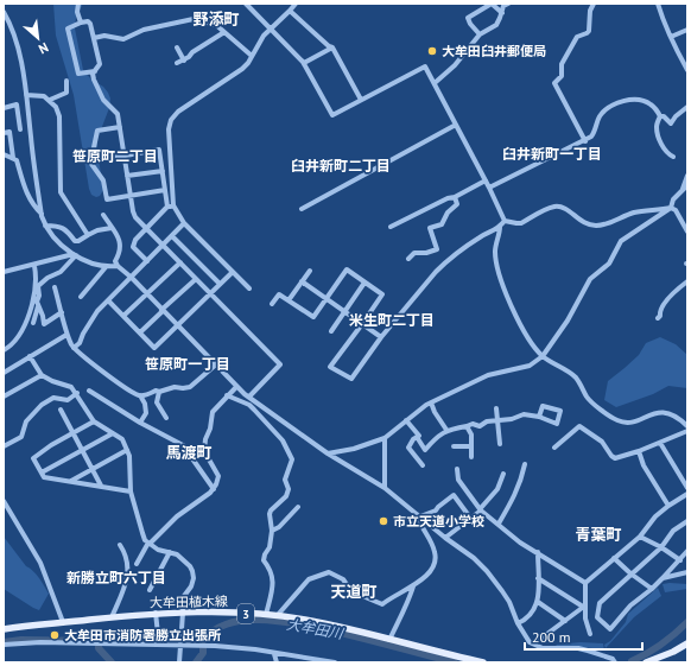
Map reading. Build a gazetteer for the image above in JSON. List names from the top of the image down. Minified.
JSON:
{"streets":{"main road":["大牟田植木線","3"]},"districts":["野添町","臼井新町一丁目","笹原町二丁目","臼井新町二丁目","米生町二丁目","笹原町一丁目","馬渡町","青葉町","新勝立町六丁目","天道町"],"water":["大牟田川"],"places":["大牟田臼井郵便局","市立天道小学校","大牟田市消防署勝立出張所"],"scale_bar":"200 m","north":"bottom right"}
